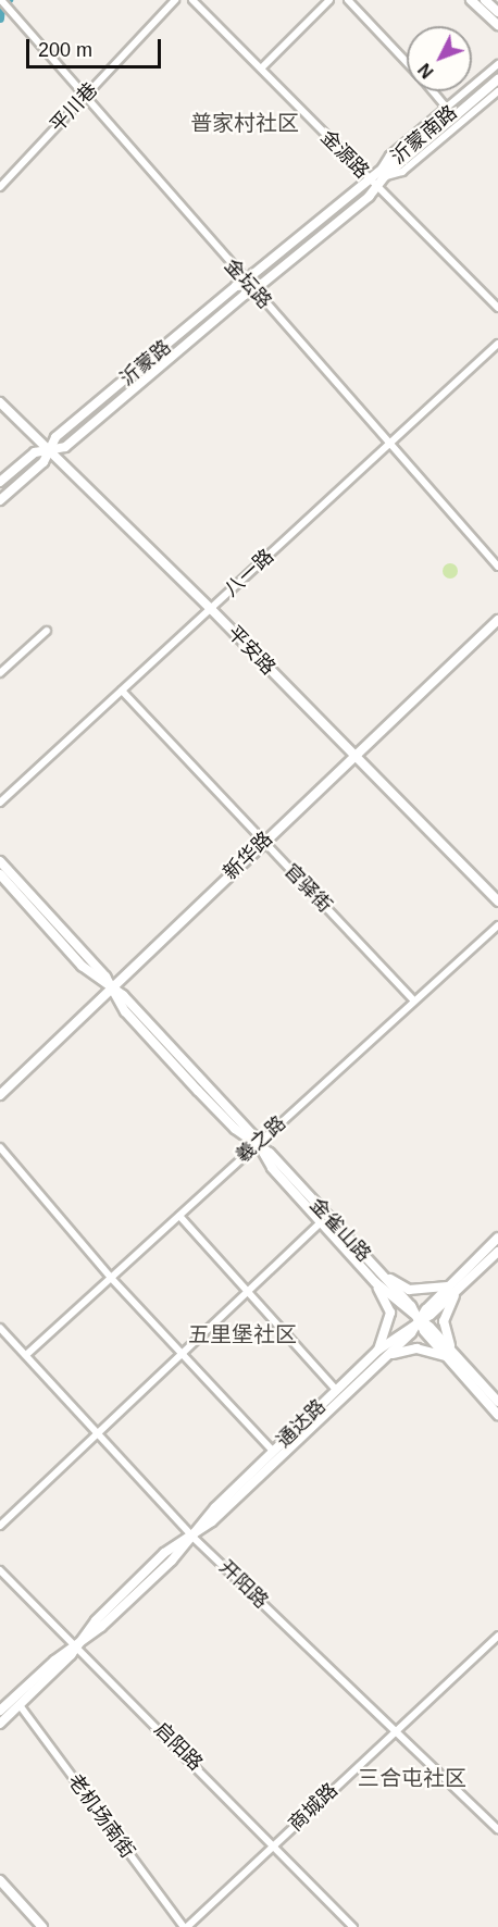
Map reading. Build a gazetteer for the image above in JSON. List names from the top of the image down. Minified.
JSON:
{"streets":{"main road":["沂蒙南路","沂蒙路","平安路","新华路","金雀山路","通达路"],"street":["平川巷","金源路","金坛路","八一路","官驿街","羲之路","开阳路","启阳路","商城路","老机场南街"]},"crossings":[["平川巷","金坛路"],["沂蒙南路","沂蒙路"],["金源路","沂蒙路"],["金坛路","沂蒙路"],["金坛路","八一路"],["沂蒙路","平安路"],["八一路","平安路"],["八一路","官驿街"],["平安路","新华路"],["新华路","官驿街"],["新华路","金雀山路"],["官驿街","羲之路"],["羲之路","金雀山路"],["羲之路","开阳路"],["金雀山路","通达路"],["通达路","开阳路"],["通达路","启阳路"],["通达路","老机场南街"],["开阳路","商城路"],["启阳路","商城路"],["商城路","老机场南街"]],"districts":["普家村社区","五里堡社区","三合屯社区"],"scale_bar":"200 m","north":"bottom left"}
